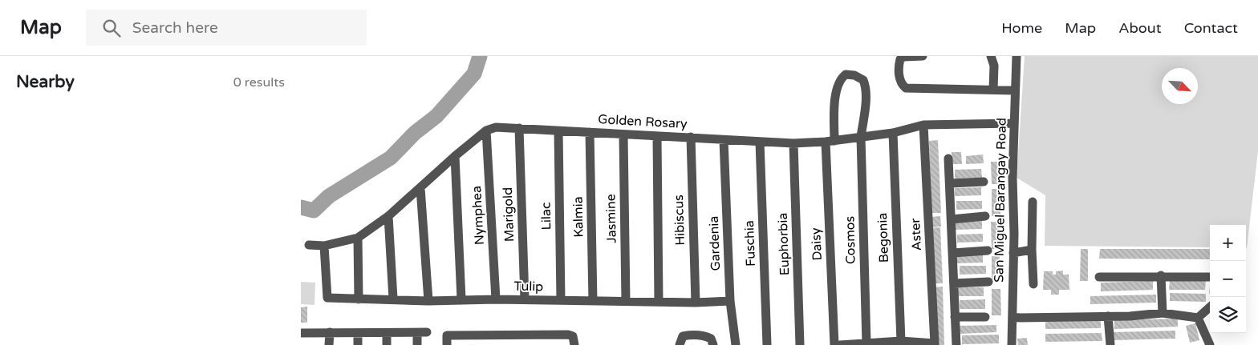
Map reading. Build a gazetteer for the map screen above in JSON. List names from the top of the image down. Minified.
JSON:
{"streets":{"street":["Golden Rosary","San Miguel Barangay Road","Marigold","Nymphea","Lilac","Kalmia","Jasmine","Hibiscus","Aster","Begonia","Cosmos","Gardenia","Fuschia","Euphorbia","Daisy","Tulip"]},"crossings":[["Golden Rosary","San Miguel Barangay Road"],["Golden Rosary","Marigold"],["Golden Rosary","Nymphea"],["Golden Rosary","Lilac"],["Golden Rosary","Kalmia"],["Golden Rosary","Jasmine"],["Golden Rosary","Hibiscus"],["Golden Rosary","Aster"],["Golden Rosary","Begonia"],["Golden Rosary","Cosmos"],["Golden Rosary","Gardenia"],["Golden Rosary","Fuschia"],["Golden Rosary","Euphorbia"],["Golden Rosary","Daisy"],["Marigold","Tulip"],["Nymphea","Tulip"],["Lilac","Tulip"],["Kalmia","Tulip"],["Jasmine","Tulip"],["Hibiscus","Tulip"],["Aster","Begonia"],["Cosmos","Daisy"],["Gardenia","Tulip"]],"north":"bottom right","page":{"header":"Map","search":"Search here","nav":["Home","Map","About","Contact"],"heading":["Nearby","0 results"],"map_buttons":["+","−"]}}
